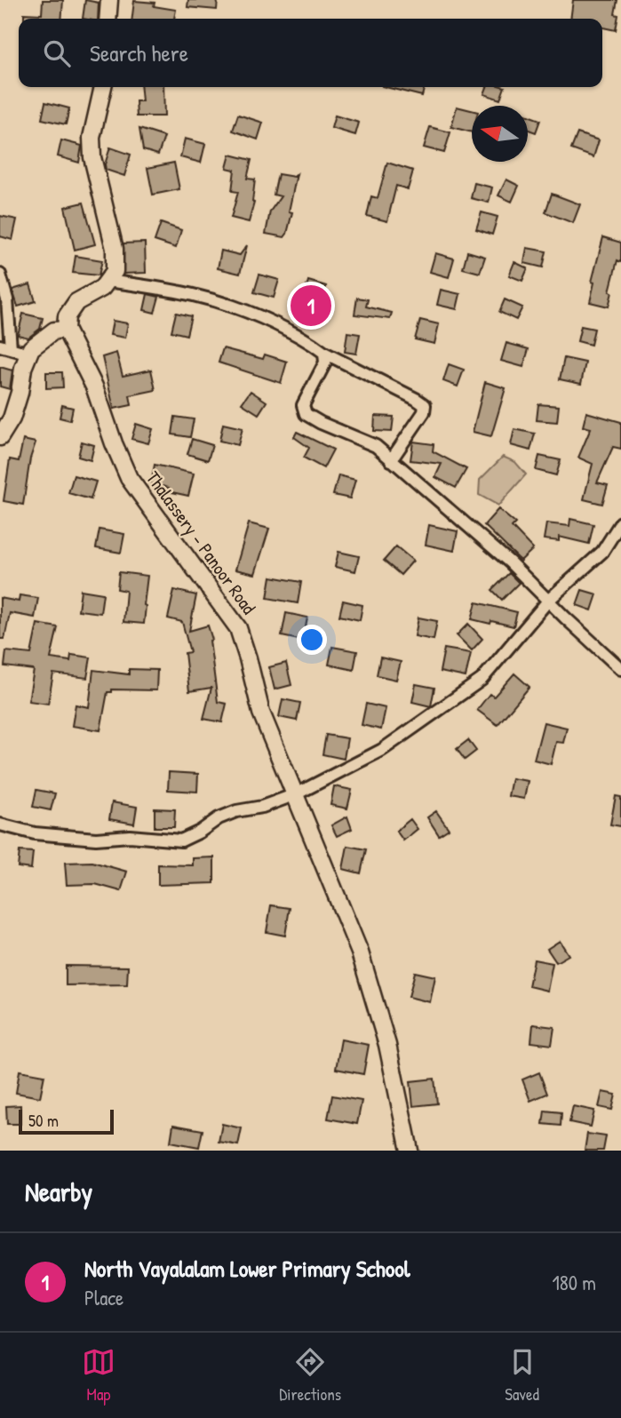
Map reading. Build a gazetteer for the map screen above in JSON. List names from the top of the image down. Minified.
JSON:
{"streets":{"main road":["Thalassery - Panoor Road"]},"scale_bar":"50 m","north":"left","page":{"search":"Search here","pins":"1","scale":"50 m","heading":"Nearby","list":[{"mark":"1","name":"North Vayalalam Lower Primary School","note":"Place","value":"180 m"}],"nav":["Map","Directions","Saved"]}}
